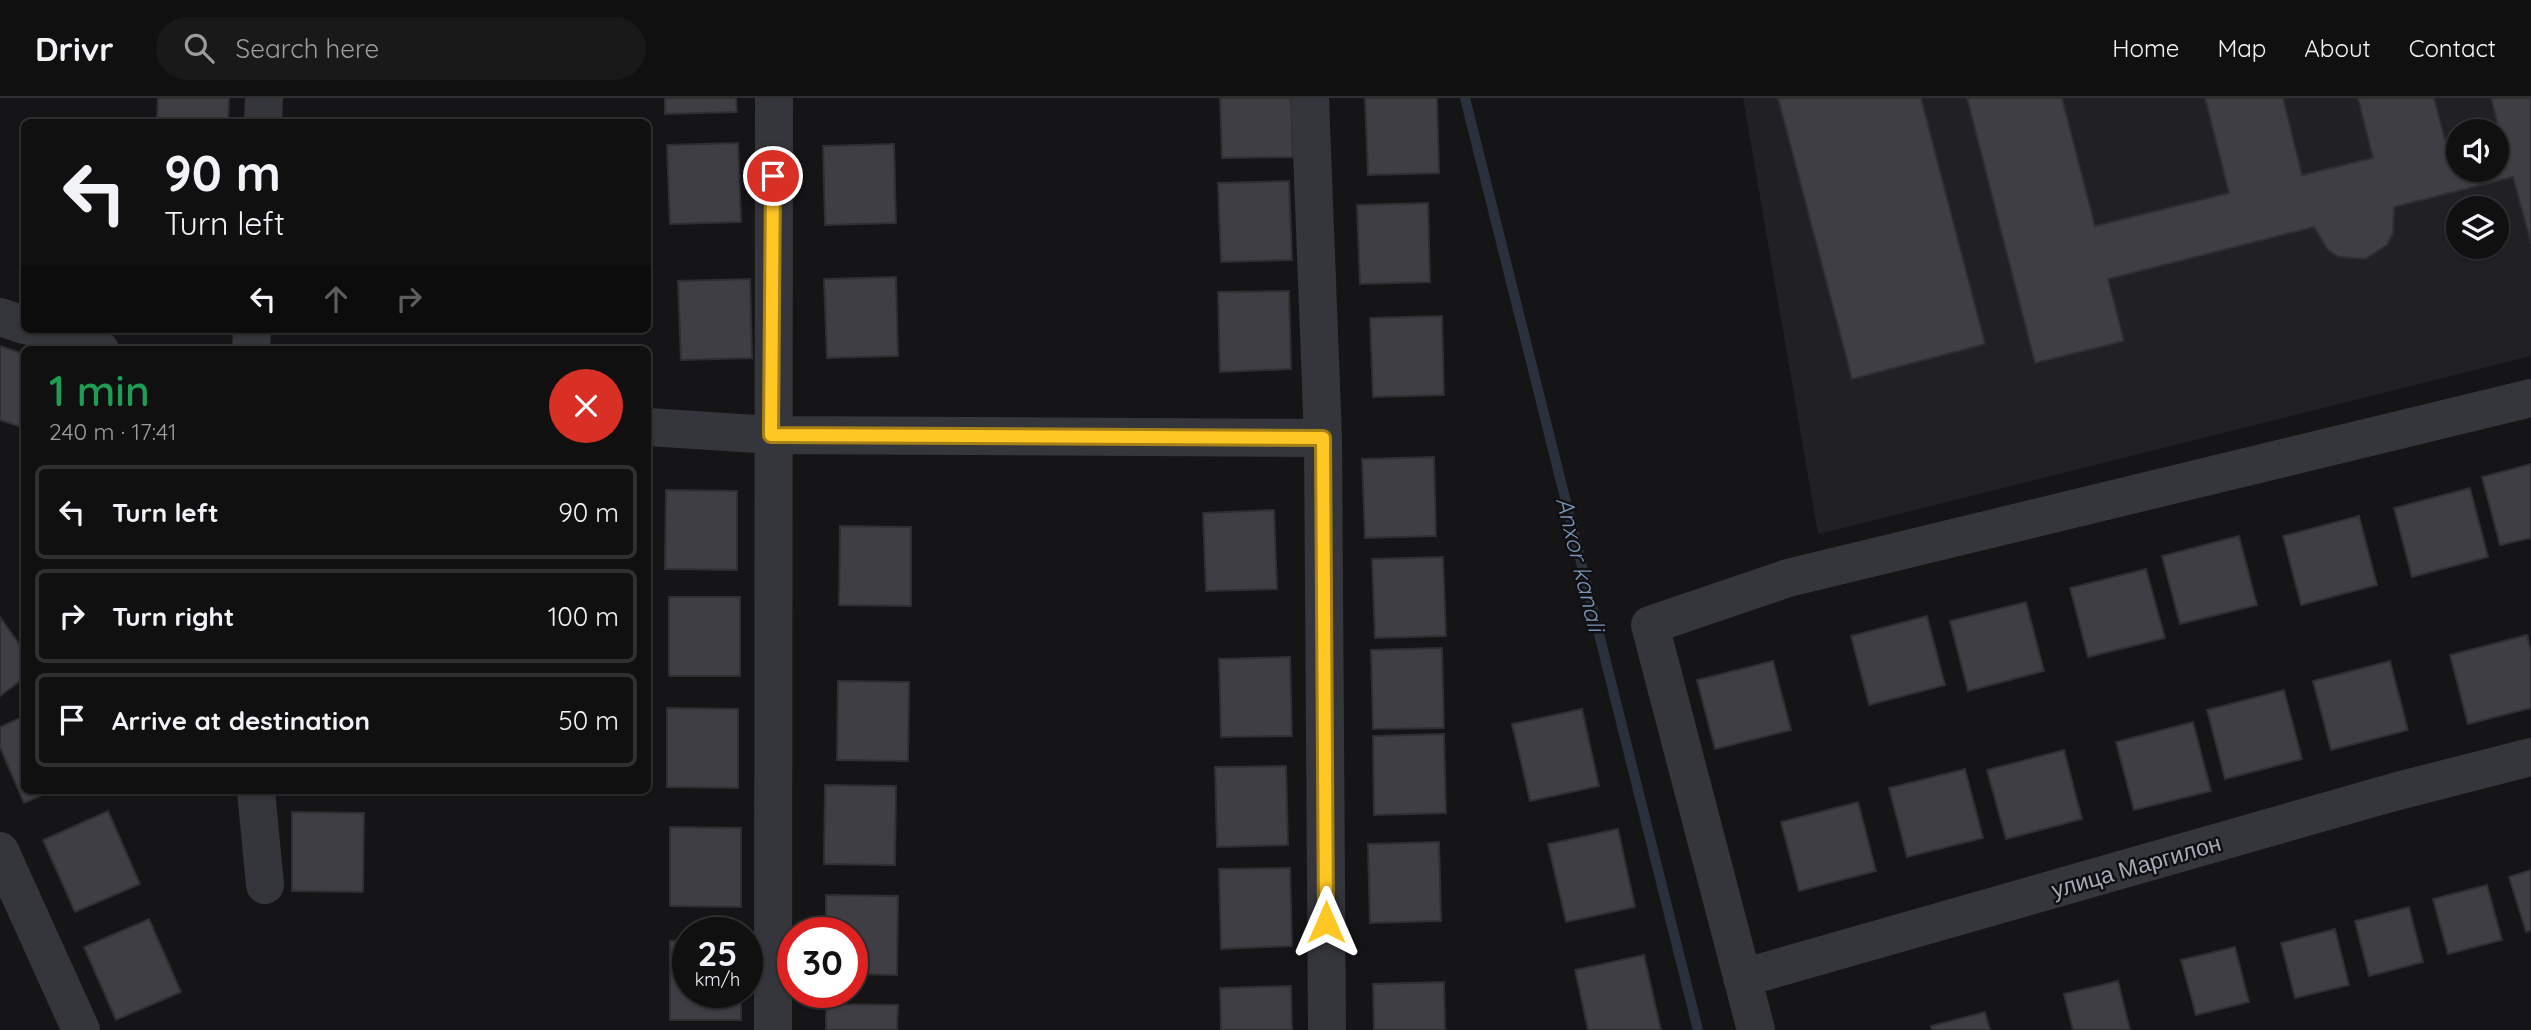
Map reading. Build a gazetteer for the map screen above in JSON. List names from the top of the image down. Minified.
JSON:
{"streets":{"street":["улица Маргилон"]},"water":["Anxor kanali"],"page":{"header":"Drivr","search":"Search here","nav":["Home","Map","About","Contact"],"turn":["90 m","Turn left"],"heading":["1 min","240 m · 17:41"],"list":[{"name":"Turn left","value":"90 m"},{"name":"Turn right","value":"100 m"},{"name":"Arrive at destination","value":"50 m"}],"speed":"25 km/h","limit":"30"}}
